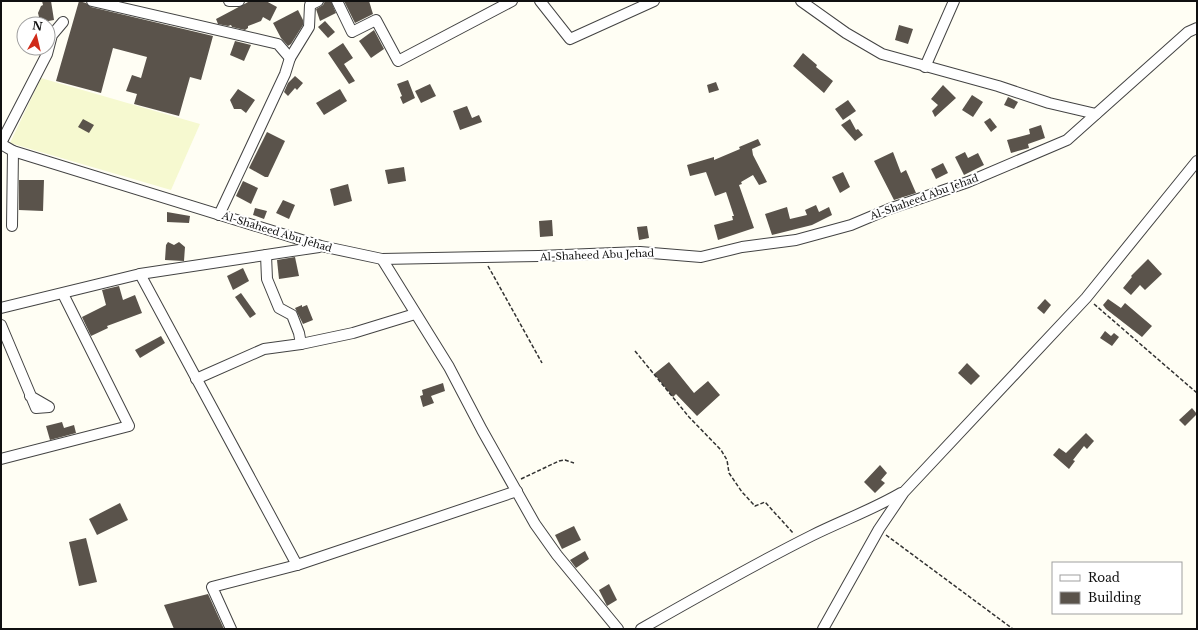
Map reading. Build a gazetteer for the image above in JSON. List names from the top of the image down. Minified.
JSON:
{"streets":{"street":["Al-Shaheed Abu Jehad"]},"legend":["Road","Building"],"north":"top"}
